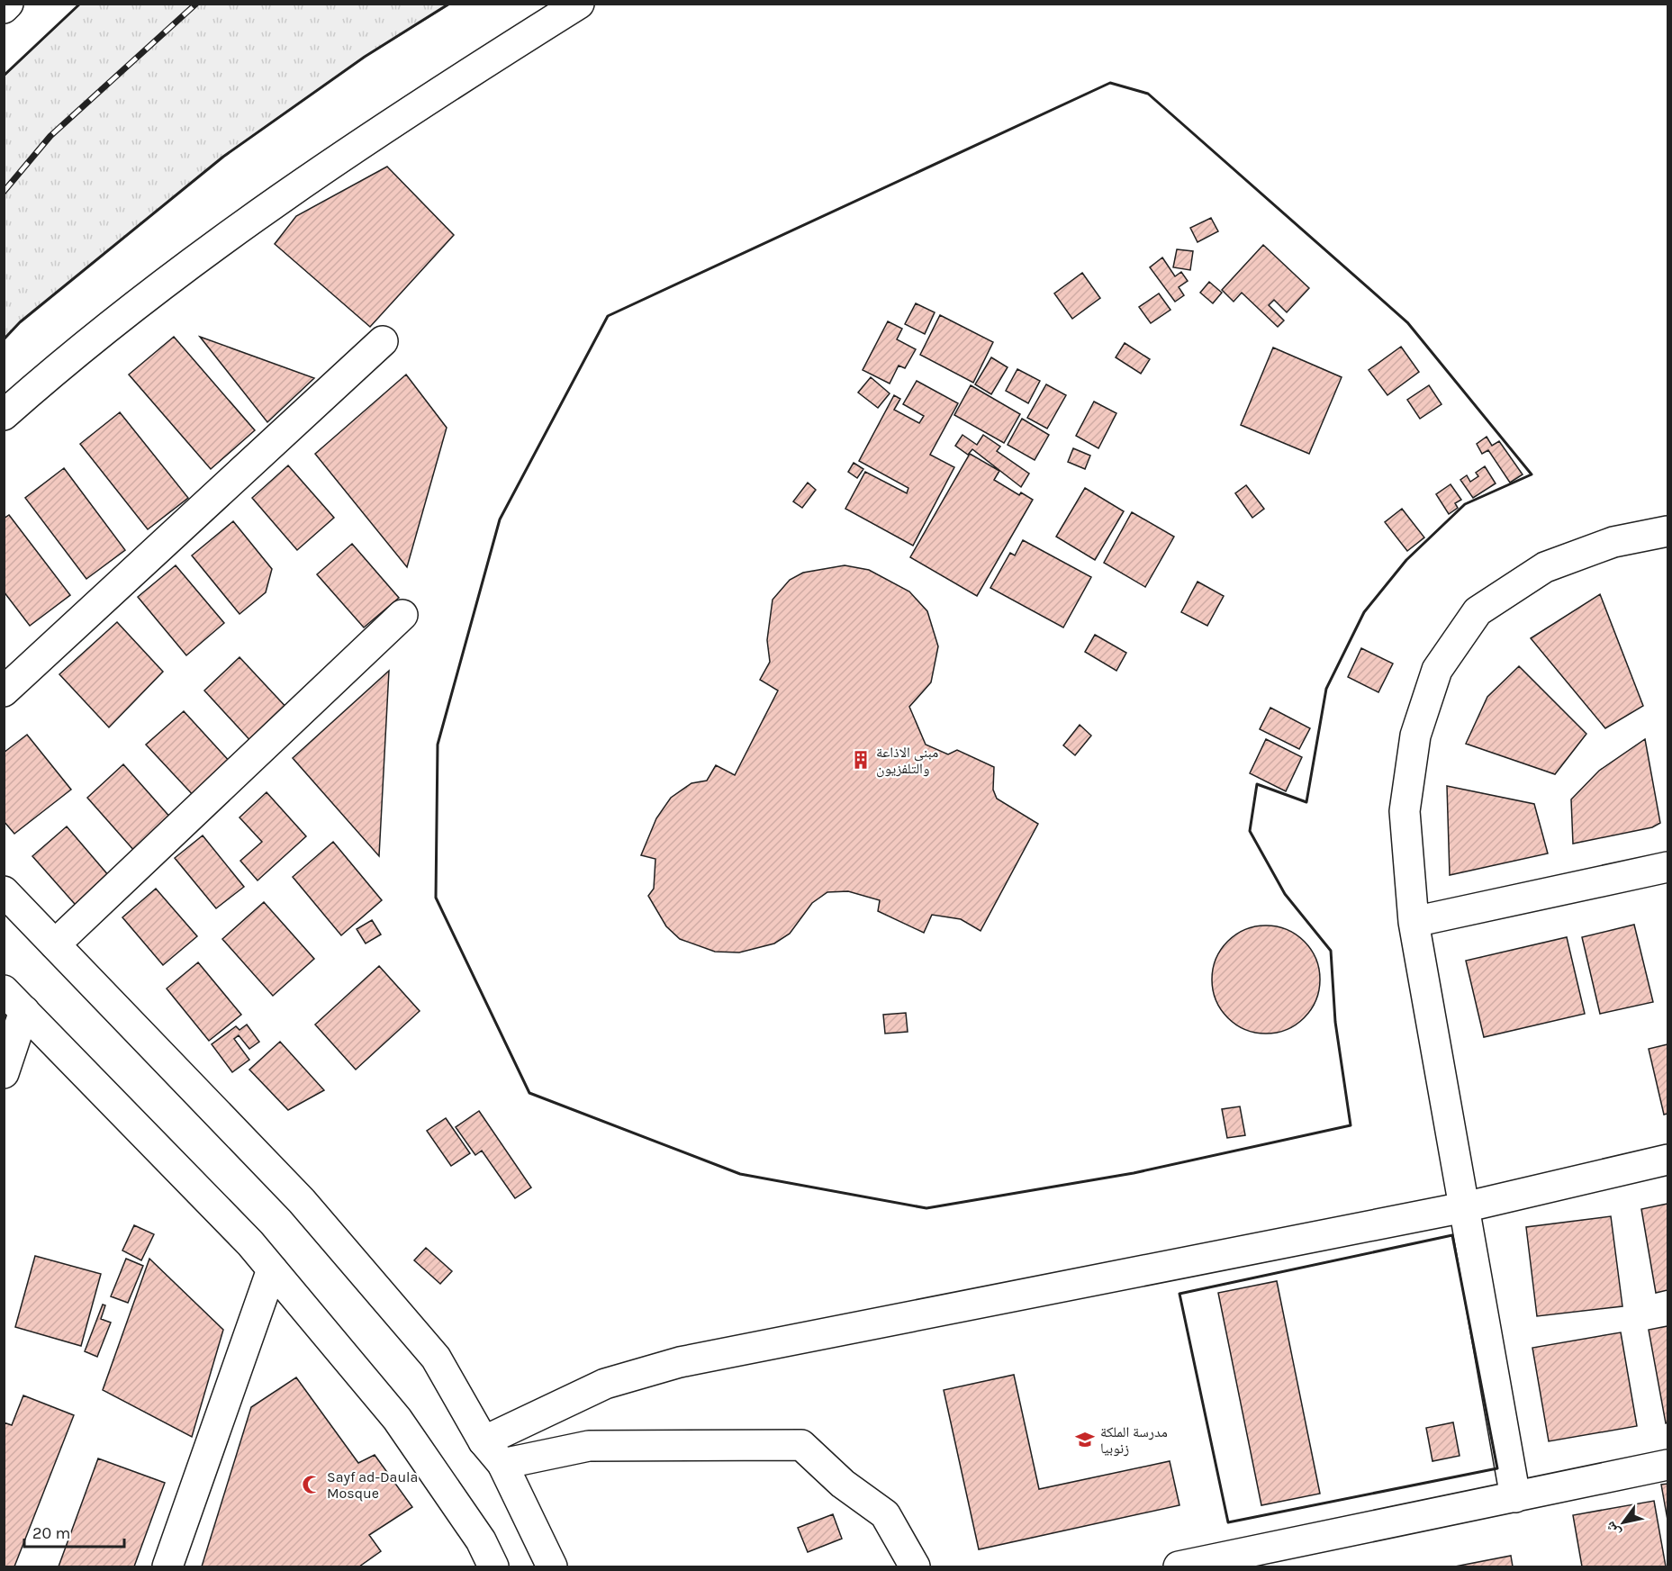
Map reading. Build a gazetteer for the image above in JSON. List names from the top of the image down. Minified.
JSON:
{"places":{"building":["مبنى الاذاعة والتلفزيون"],"school or university":["مدرسة الملكة زنوبيا"],"mosque":["Sayf ad-Daula Mosque"]},"scale_bar":"20 m","north":"bottom left"}
